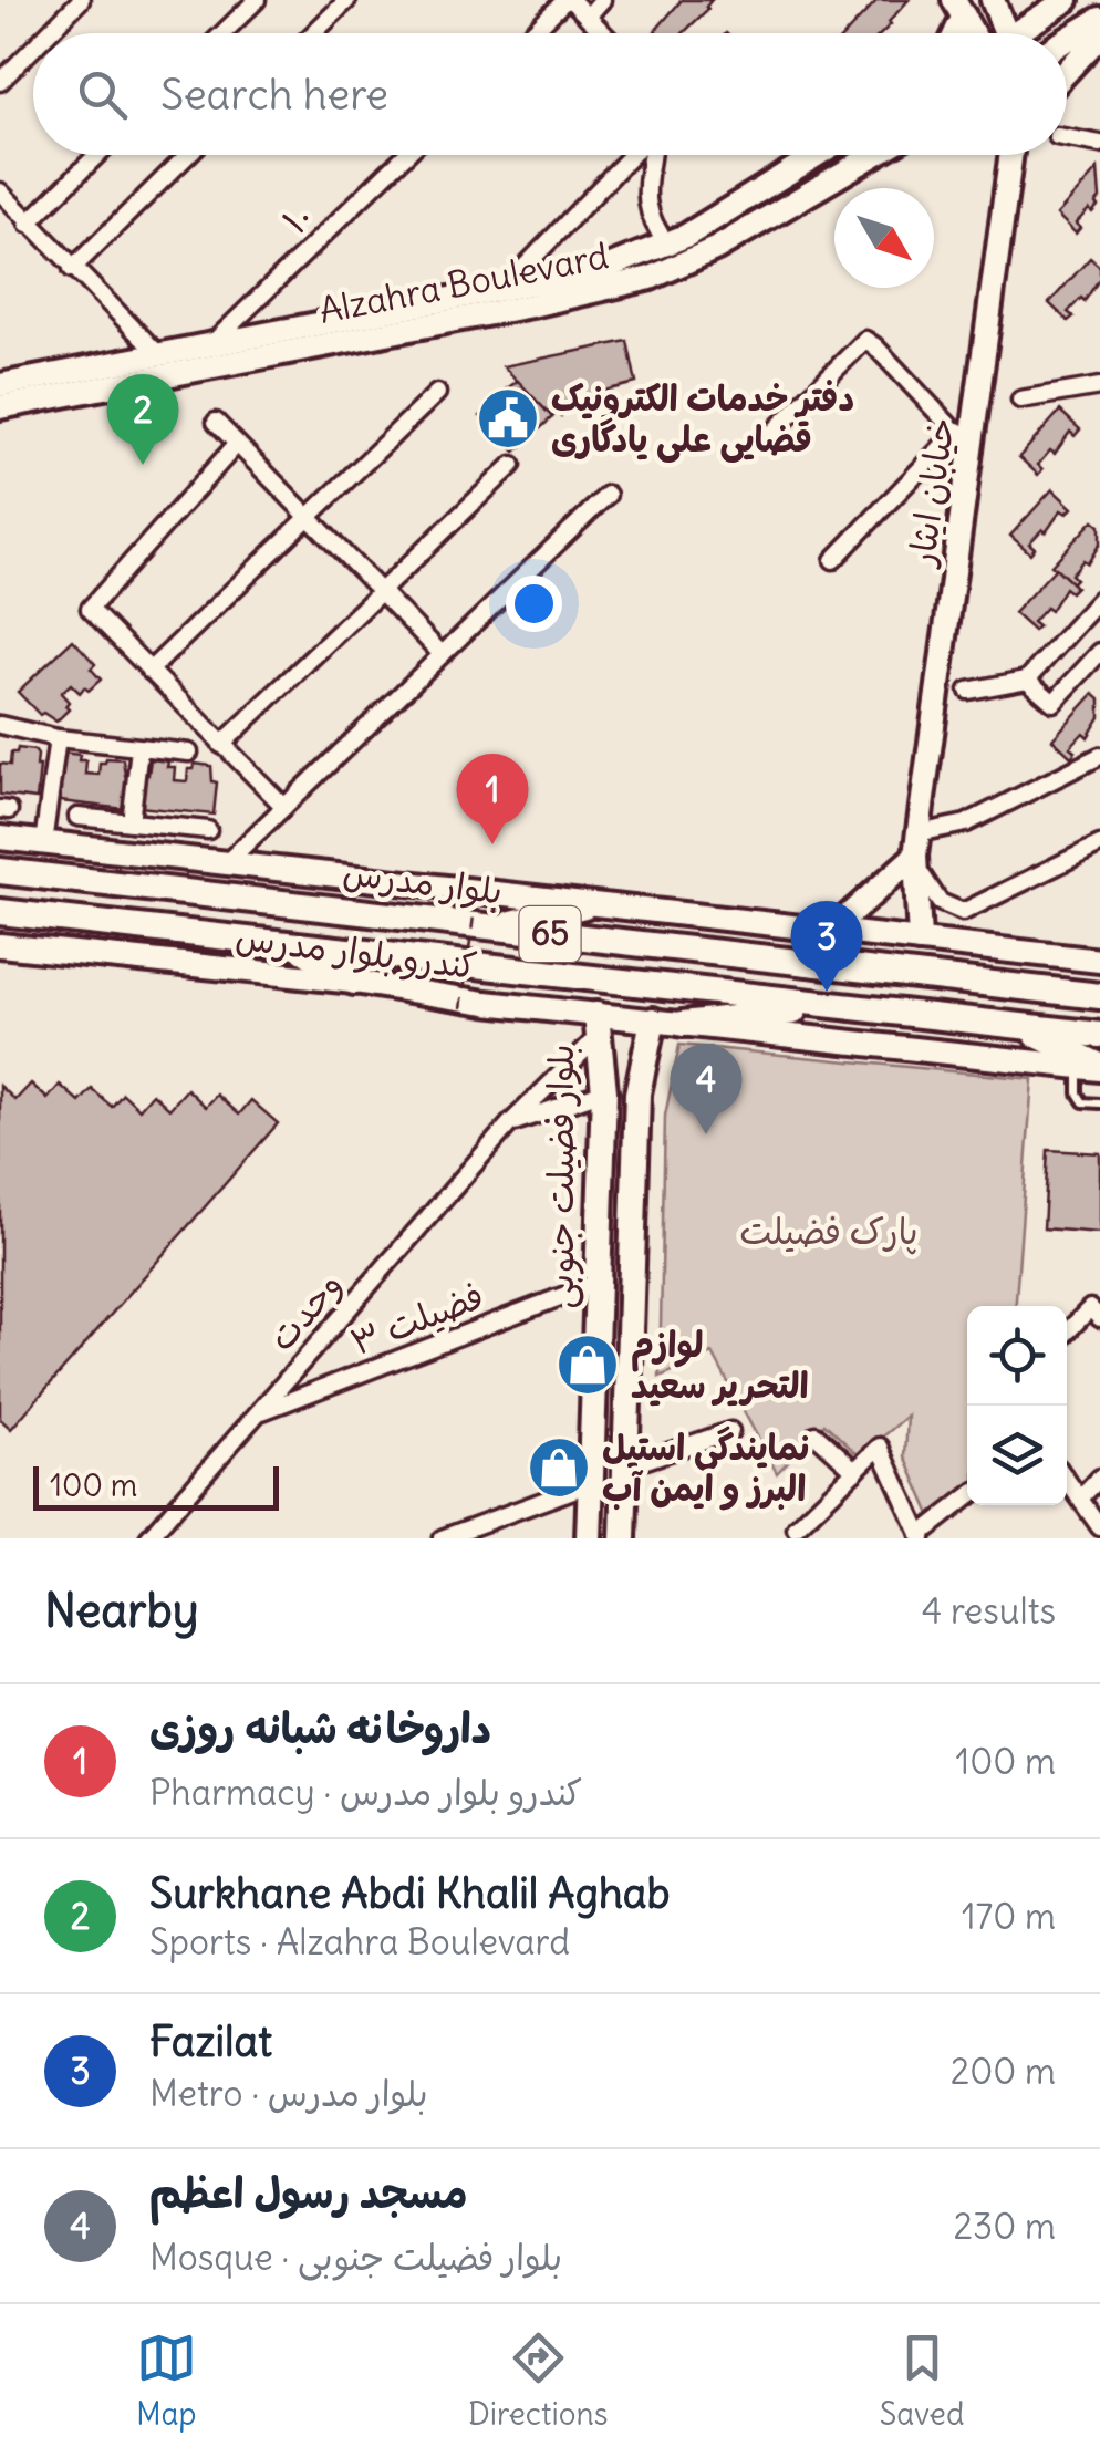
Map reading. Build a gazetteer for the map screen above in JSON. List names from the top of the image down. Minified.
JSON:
{"streets":{"main road":["Alzahra Boulevard","خیابان ایثار","بلوار مدرس","65","کندرو بلوار مدرس","بلوار فضیلت جنوبی"],"street":["۱۰","وحدت","فضیلت ۳"]},"crossings":[["۱۰","Alzahra Boulevard"],["خیابان ایثار","کندرو بلوار مدرس"],["کندرو بلوار مدرس","بلوار فضیلت جنوبی"],["کندرو بلوار مدرس","وحدت"],["بلوار فضیلت جنوبی","وحدت"],["بلوار فضیلت جنوبی","فضیلت ۳"],["وحدت","فضیلت ۳"]],"parks":["پارک فضیلت"],"places":{"public building":["دفتر خدمات الکترونیک قضایی علی یادگاری"],"shop":["لوازم التحریر سعید","نمایندگی استيل البرز و ایمن آب"]},"scale_bar":"100 m","north":"bottom right","page":{"search":"Search here","pins":["2","1","3","4"],"scale":"100 m","heading":["Nearby","4 results"],"list":[{"mark":"1","name":"داروخانه شبانه روزی","note":"Pharmacy · کندرو بلوار مدرس","value":"100 m"},{"mark":"2","name":"Surkhane Abdi Khalil Aghab","note":"Sports · Alzahra Boulevard","value":"170 m"},{"mark":"3","name":"Fazilat","note":"Metro · بلوار مدرس","value":"200 m"},{"mark":"4","name":"مسجد رسول اعظم","note":"Mosque · بلوار فضیلت جنوبی","value":"230 m"}],"nav":["Map","Directions","Saved"]}}
